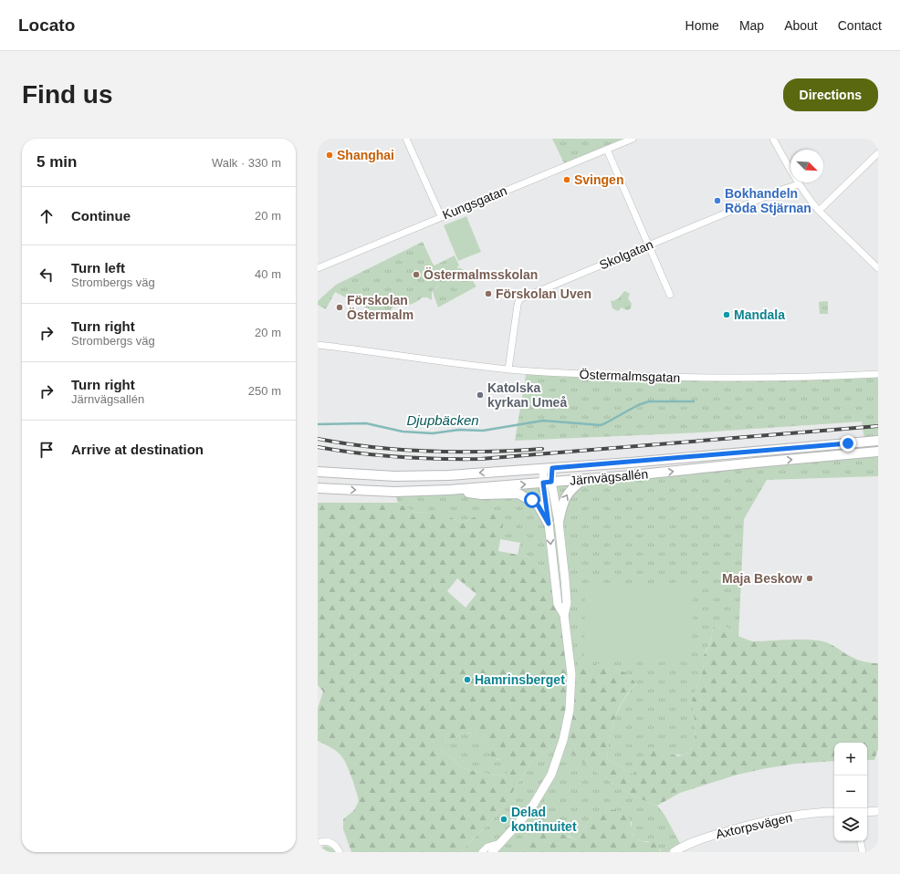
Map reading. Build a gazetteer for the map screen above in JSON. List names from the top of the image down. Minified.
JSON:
{"streets":{"main road":["Järnvägsallén"],"street":["Kungsgatan","Skolgatan","Östermalmsgatan","Axtorpsvägen"]},"crossings":[["Skolgatan","Östermalmsgatan"]],"water":["Djupbäcken"],"places":["Shanghai","Svingen","Bokhandeln Röda Stjärnan","Östermalmsskolan","Förskolan Uven","Förskolan Östermalm","Mandala","Katolska kyrkan Umeå","Maja Beskow","Hamrinsberget","Delad kontinuitet"],"north":"bottom right","page":{"header":"Locato","nav":["Home","Map","About","Contact"],"buttons":"Directions","title":"Find us","heading":["5 min","Walk · 330 m"],"list":[["Continue","20 m"],["Turn left","Strombergs väg","40 m"],["Turn right","Strombergs väg","20 m"],["Turn right","Järnvägsallén","250 m"],"Arrive at destination"],"map_buttons":["+","−"]}}
